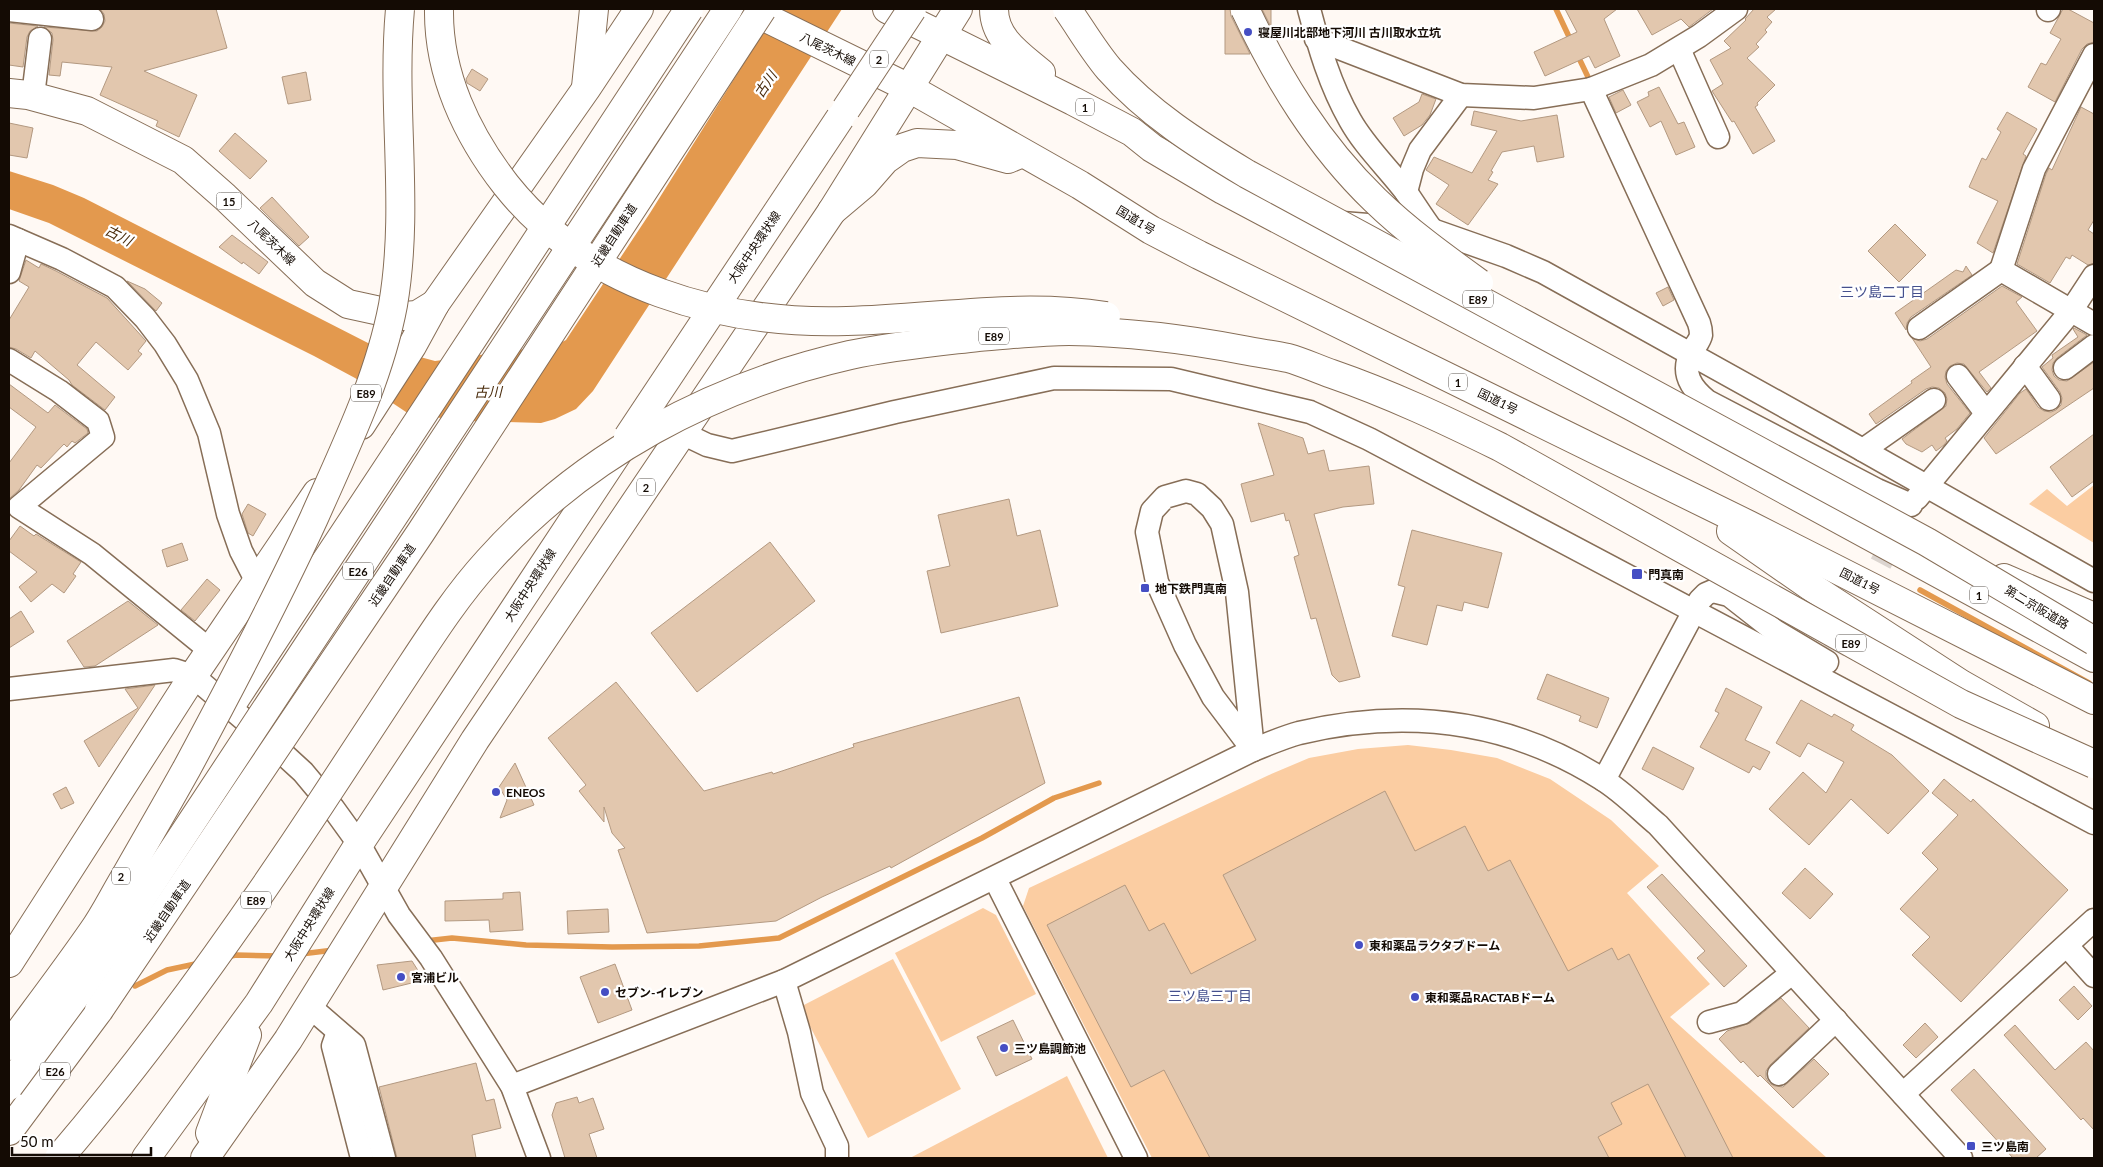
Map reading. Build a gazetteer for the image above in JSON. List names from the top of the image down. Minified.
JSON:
{"streets":{"main road":["八尾茨木線","2","1","15","国道1号","近畿自動車道","大阪中央環状線","E89","E26","第二京阪道路"]},"crossings":[["八尾茨木線","2"],["八尾茨木線","国道1号"],["八尾茨木線","近畿自動車道"],["2","1"],["2","国道1号"],["2","E89"],["E89","第二京阪道路"]],"districts":["三ツ島二丁目","三ツ島三丁目"],"water":["古川"],"places":{"other":["寝屋川北部地下河川 古川取水立坑","ENEOS","東和薬品ラクタブドーム","宮浦ビル","セブン-イレブン","東和薬品RACTABドーム","三ツ島調節池"],"transit":["門真南","地下鉄門真南","三ツ島南"]},"scale_bar":"50 m"}
